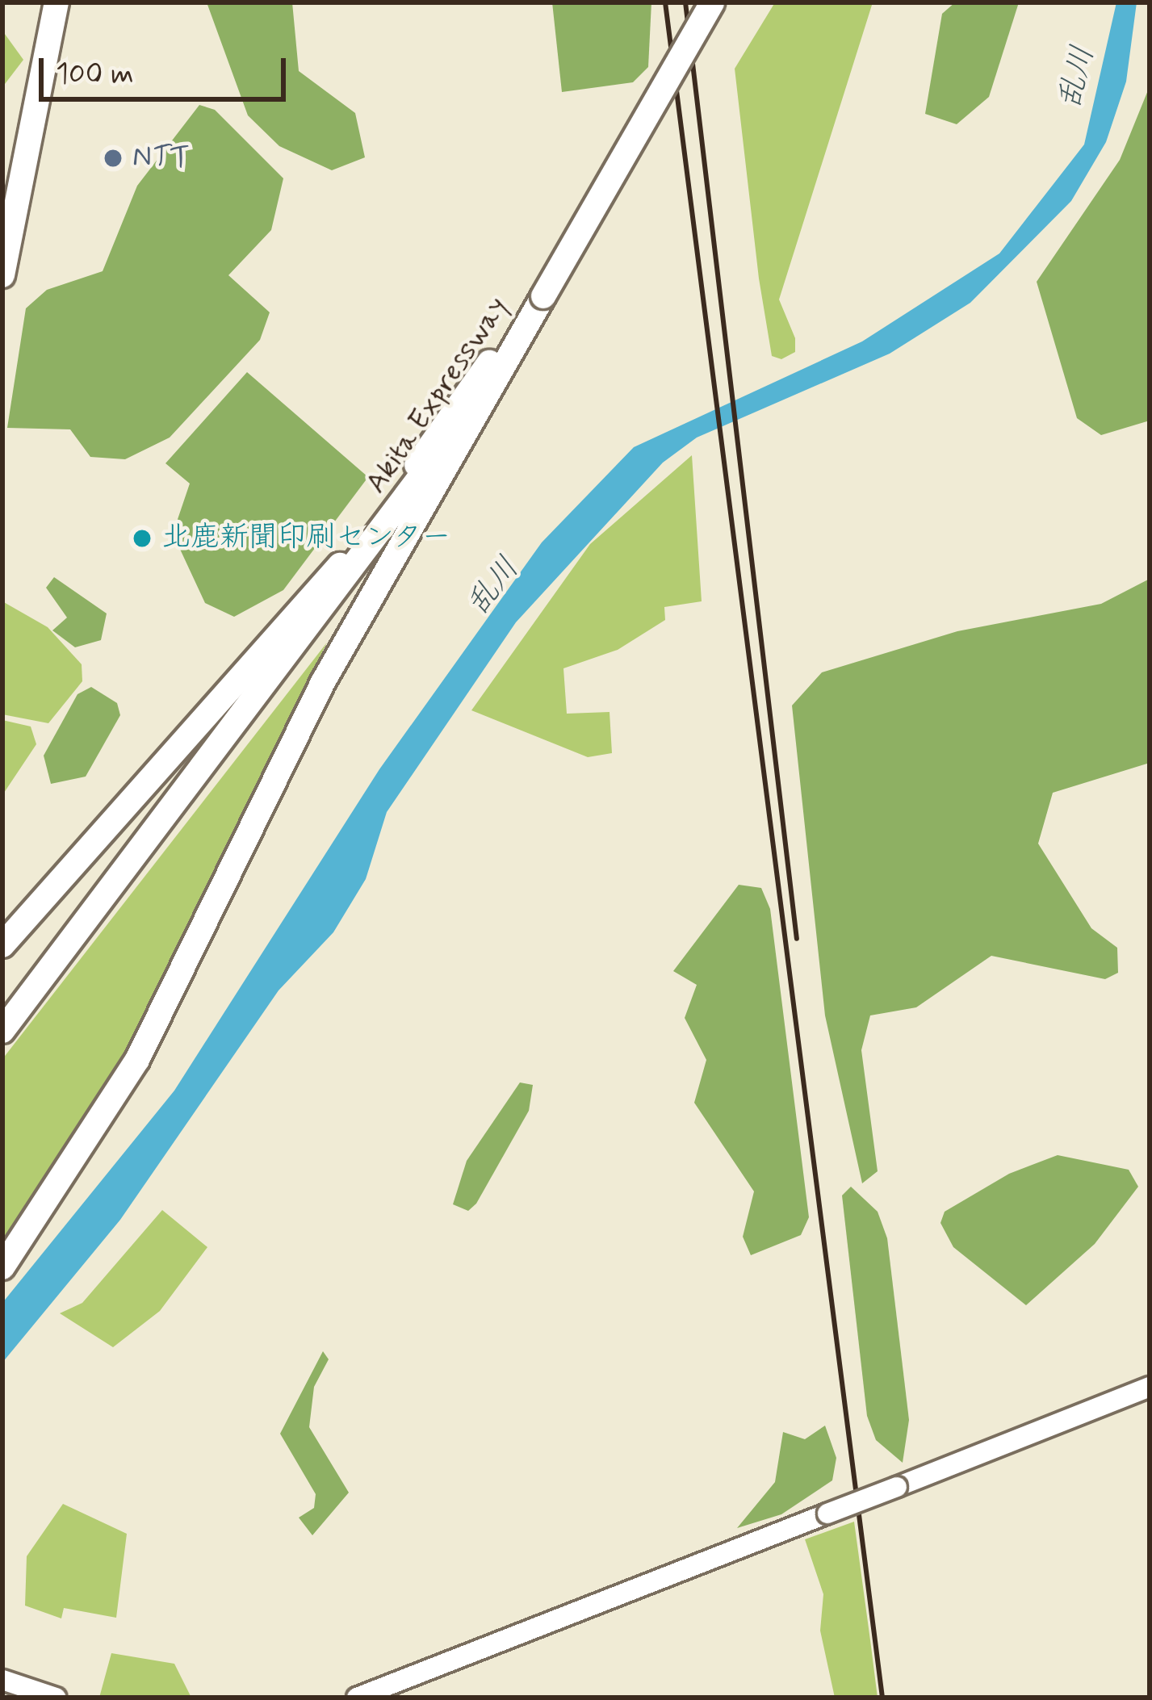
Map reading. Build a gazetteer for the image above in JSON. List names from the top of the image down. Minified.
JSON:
{"streets":{"highway":["Akita Expressway"]},"water":["乱川"],"places":["NTT","北鹿新聞印刷センター"],"scale_bar":"100 m"}
